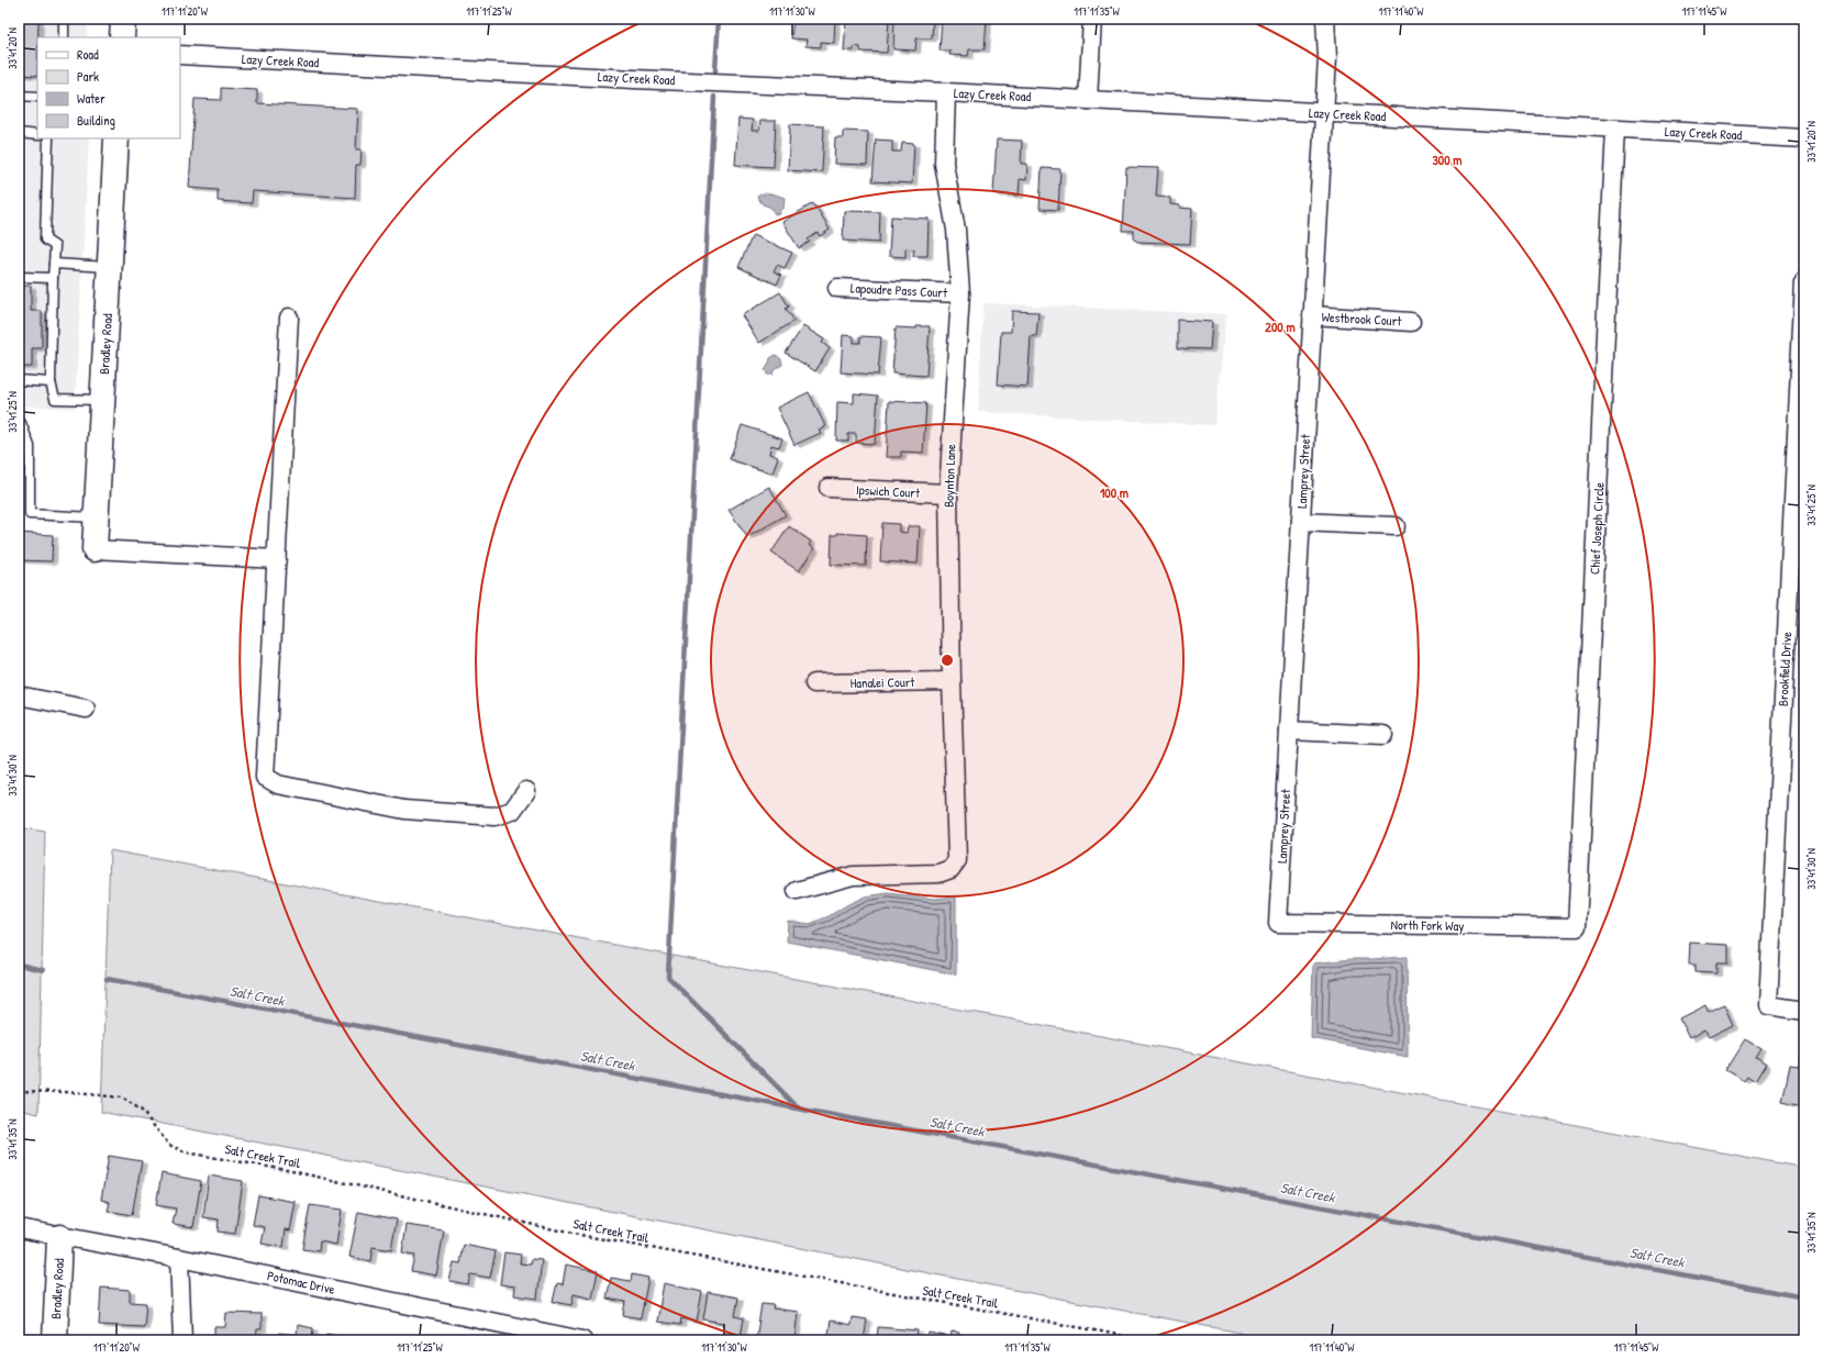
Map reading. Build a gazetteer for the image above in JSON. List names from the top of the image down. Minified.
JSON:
{"streets":{"street":["Lazy Creek Road","Lapoudre Pass Court","Westbrook Court","Bradley Road","Lamprey Street","Boynton Lane","Ipswich Court","Chief Joseph Circle","Brookfield Drive","Hanalei Court","North Fork Way","Potomac Drive"],"path":["Salt Creek Trail"]},"crossings":[["Lazy Creek Road","Lamprey Street"],["Lazy Creek Road","Boynton Lane"],["Lazy Creek Road","Chief Joseph Circle"],["Lapoudre Pass Court","Boynton Lane"],["Westbrook Court","Lamprey Street"],["Bradley Road","Potomac Drive"],["Lamprey Street","North Fork Way"],["Boynton Lane","Ipswich Court"],["Boynton Lane","Hanalei Court"],["Chief Joseph Circle","North Fork Way"]],"water":["Salt Creek"],"legend":["Road","Park","Water","Building"],"coordinates":["117°11'20\"W","117°11'25\"W","117°11'30\"W","117°11'35\"W","117°11'40\"W","117°11'45\"W","33°41'20\"N","33°41'25\"N","33°41'30\"N","33°41'35\"N"],"rings":["300 m","200 m","100 m"]}
